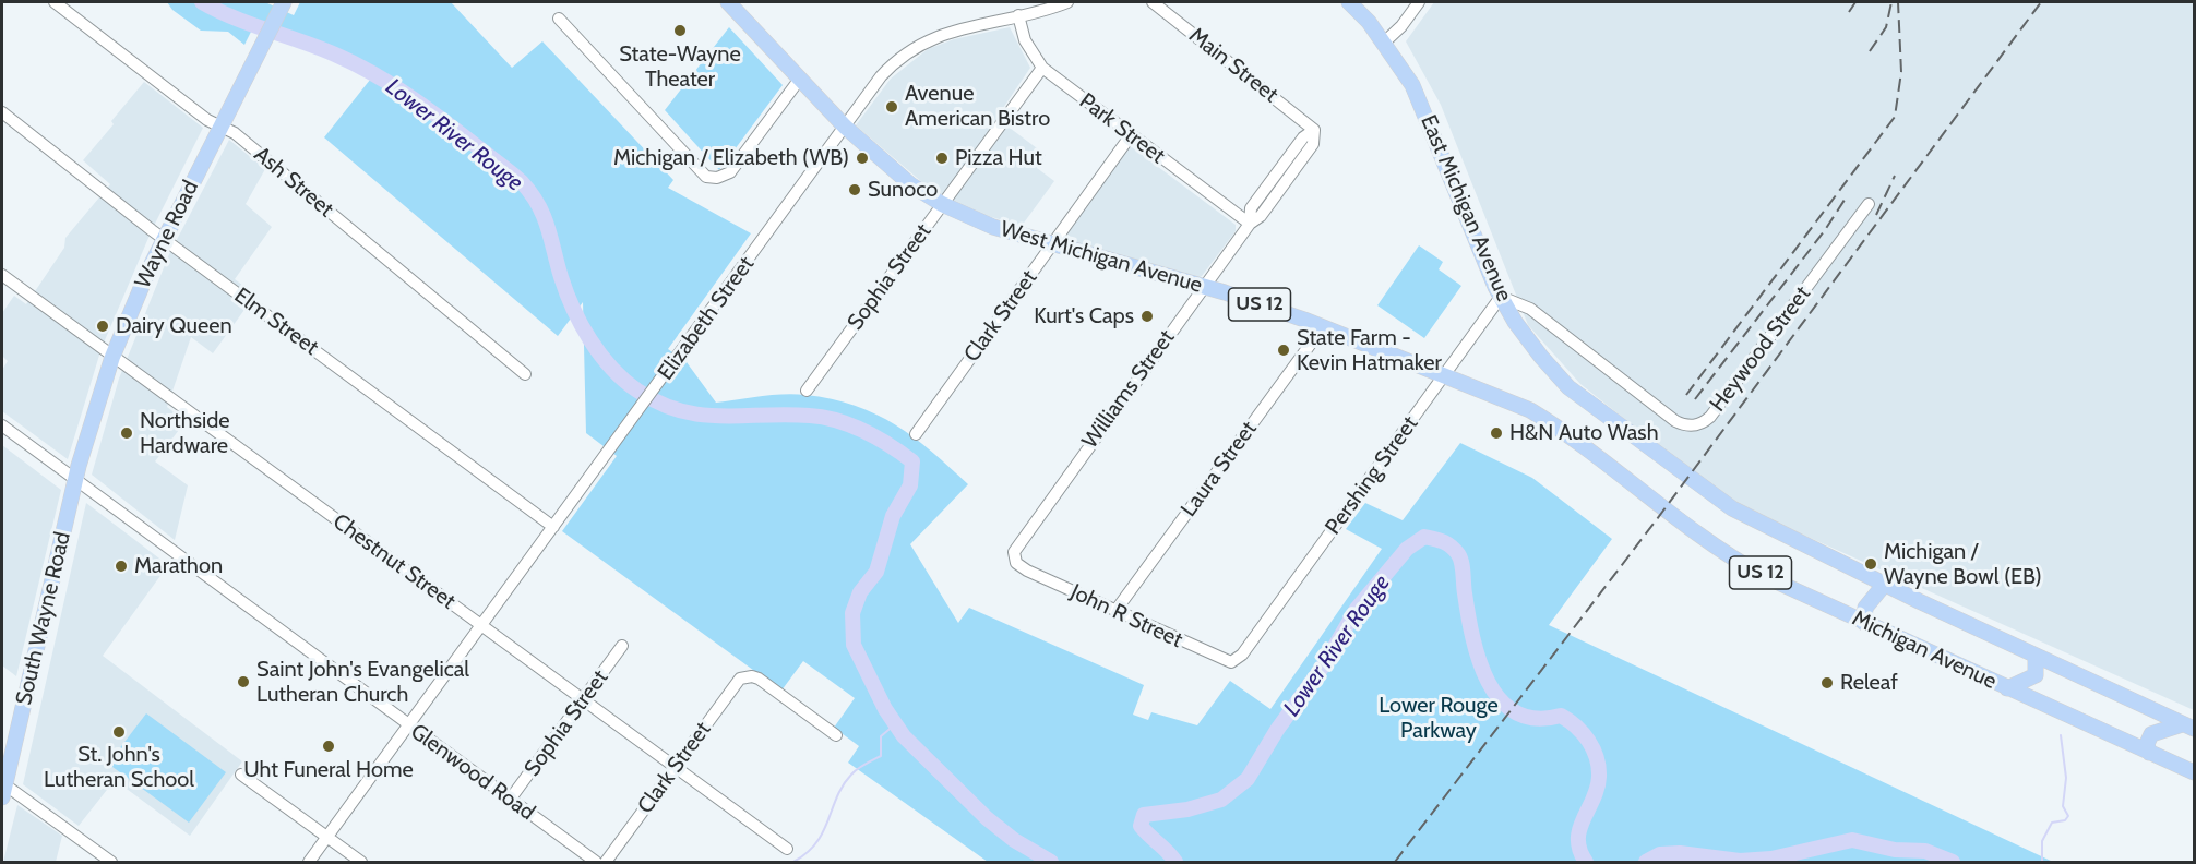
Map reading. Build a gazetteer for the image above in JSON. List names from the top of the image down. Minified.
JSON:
{"streets":{"main road":["East Michigan Avenue","Wayne Road","West Michigan Avenue","US 12","South Wayne Road","Michigan Avenue"],"street":["Main Street","Park Street","Ash Street","Sophia Street","Clark Street","Elizabeth Street","Elm Street","Heywood Street","Williams Street","Laura Street","Pershing Street","Chestnut Street","John R Street","Glenwood Road"]},"crossings":[["Main Street","Williams Street"],["Park Street","Sophia Street"],["Park Street","Clark Street"],["Park Street","Elizabeth Street"],["Park Street","Williams Street"],["Ash Street","Wayne Road"],["East Michigan Avenue","Heywood Street"],["East Michigan Avenue","Pershing Street"],["East Michigan Avenue","Michigan Avenue"],["Wayne Road","Elm Street"],["Wayne Road","Chestnut Street"],["Wayne Road","South Wayne Road"],["Wayne Road","Glenwood Road"],["West Michigan Avenue","Sophia Street"],["West Michigan Avenue","Clark Street"],["West Michigan Avenue","Elizabeth Street"],["West Michigan Avenue","Williams Street"],["West Michigan Avenue","Laura Street"],["West Michigan Avenue","Pershing Street"],["West Michigan Avenue","Michigan Avenue"],["Sophia Street","Chestnut Street"],["Sophia Street","Glenwood Road"],["Clark Street","Chestnut Street"],["Elizabeth Street","Elm Street"],["Elizabeth Street","Chestnut Street"],["Elizabeth Street","Glenwood Road"],["Heywood Street","Pershing Street"],["Williams Street","John R Street"],["Laura Street","John R Street"],["Pershing Street","John R Street"],["South Wayne Road","Glenwood Road"]],"water":["Lower River Rouge"],"parks":["Lower Rouge Parkway"],"places":["State-Wayne Theater","Avenue American Bistro","Michigan / Elizabeth (WB)","Pizza Hut","Sunoco","Kurt's Caps","Dairy Queen","State Farm - Kevin Hatmaker","Northside Hardware","H&N Auto Wash","Michigan / Wayne Bowl (EB)","Marathon","Saint John's Evangelical Lutheran Church","Releaf","St. John's Lutheran School","Uht Funeral Home"]}
